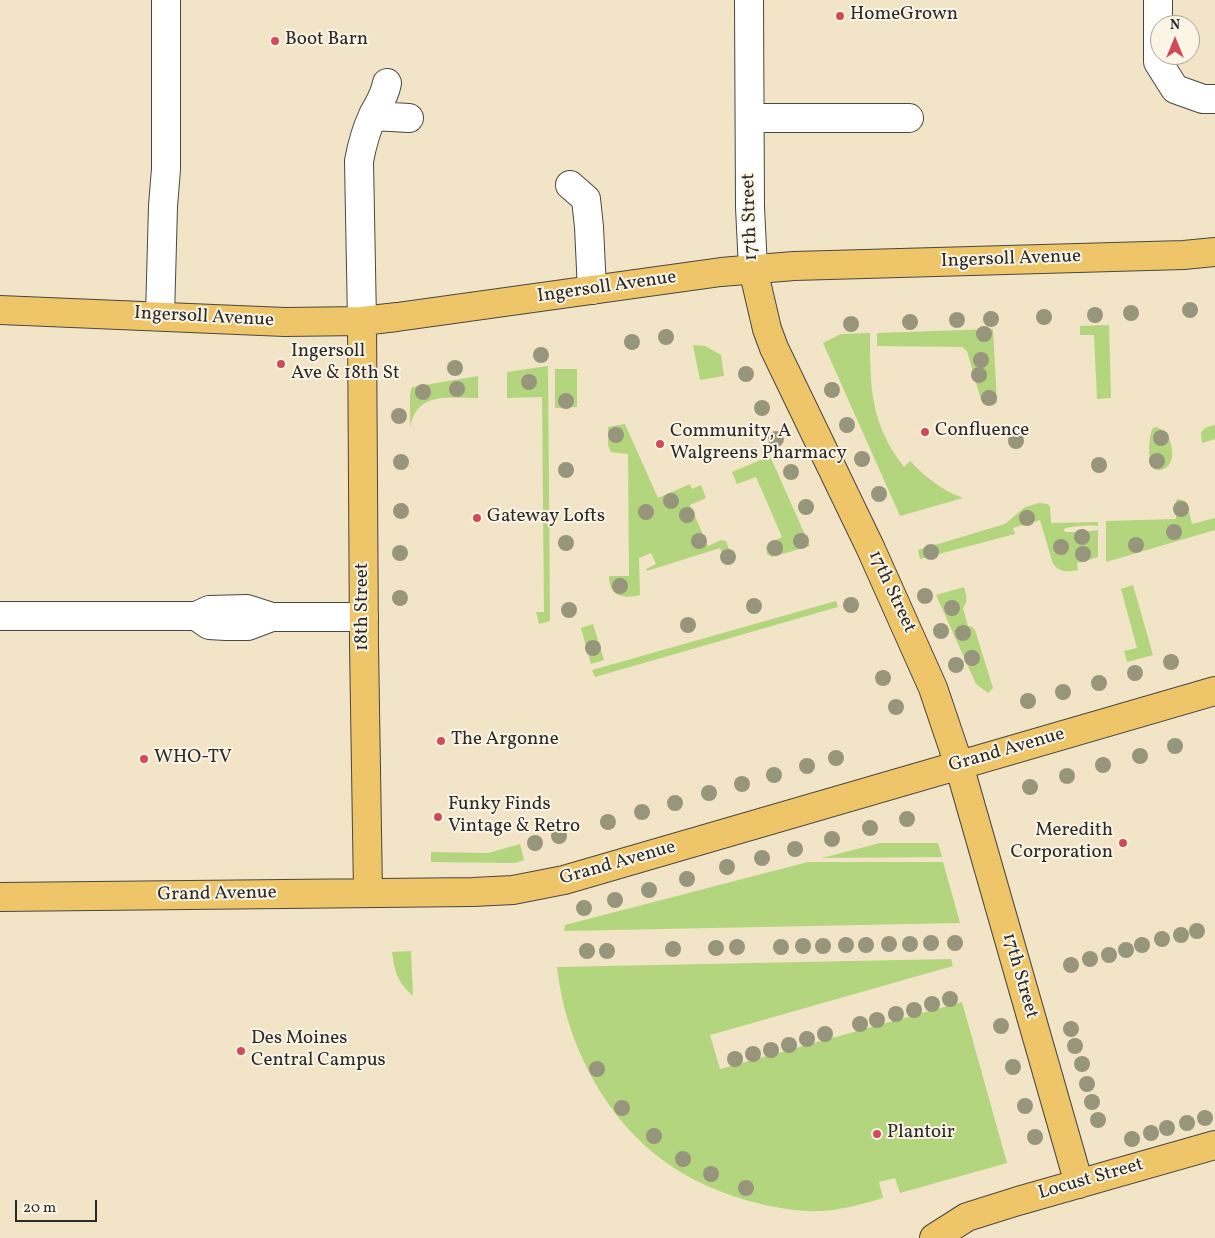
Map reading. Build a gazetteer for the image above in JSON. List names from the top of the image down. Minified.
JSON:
{"streets":{"main road":["17th Street","Ingersoll Avenue","18th Street","Grand Avenue","Locust Street"]},"crossings":[["17th Street","Ingersoll Avenue"],["17th Street","Grand Avenue"],["17th Street","Locust Street"],["Ingersoll Avenue","18th Street"],["18th Street","Grand Avenue"]],"places":["HomeGrown","Boot Barn","Ingersoll Ave & 18th St","Confluence","Community, A Walgreens Pharmacy","Gateway Lofts","The Argonne","WHO-TV","Funky Finds Vintage & Retro","Meredith Corporation","Des Moines Central Campus","Plantoir"],"scale_bar":"20 m","north":"top"}
